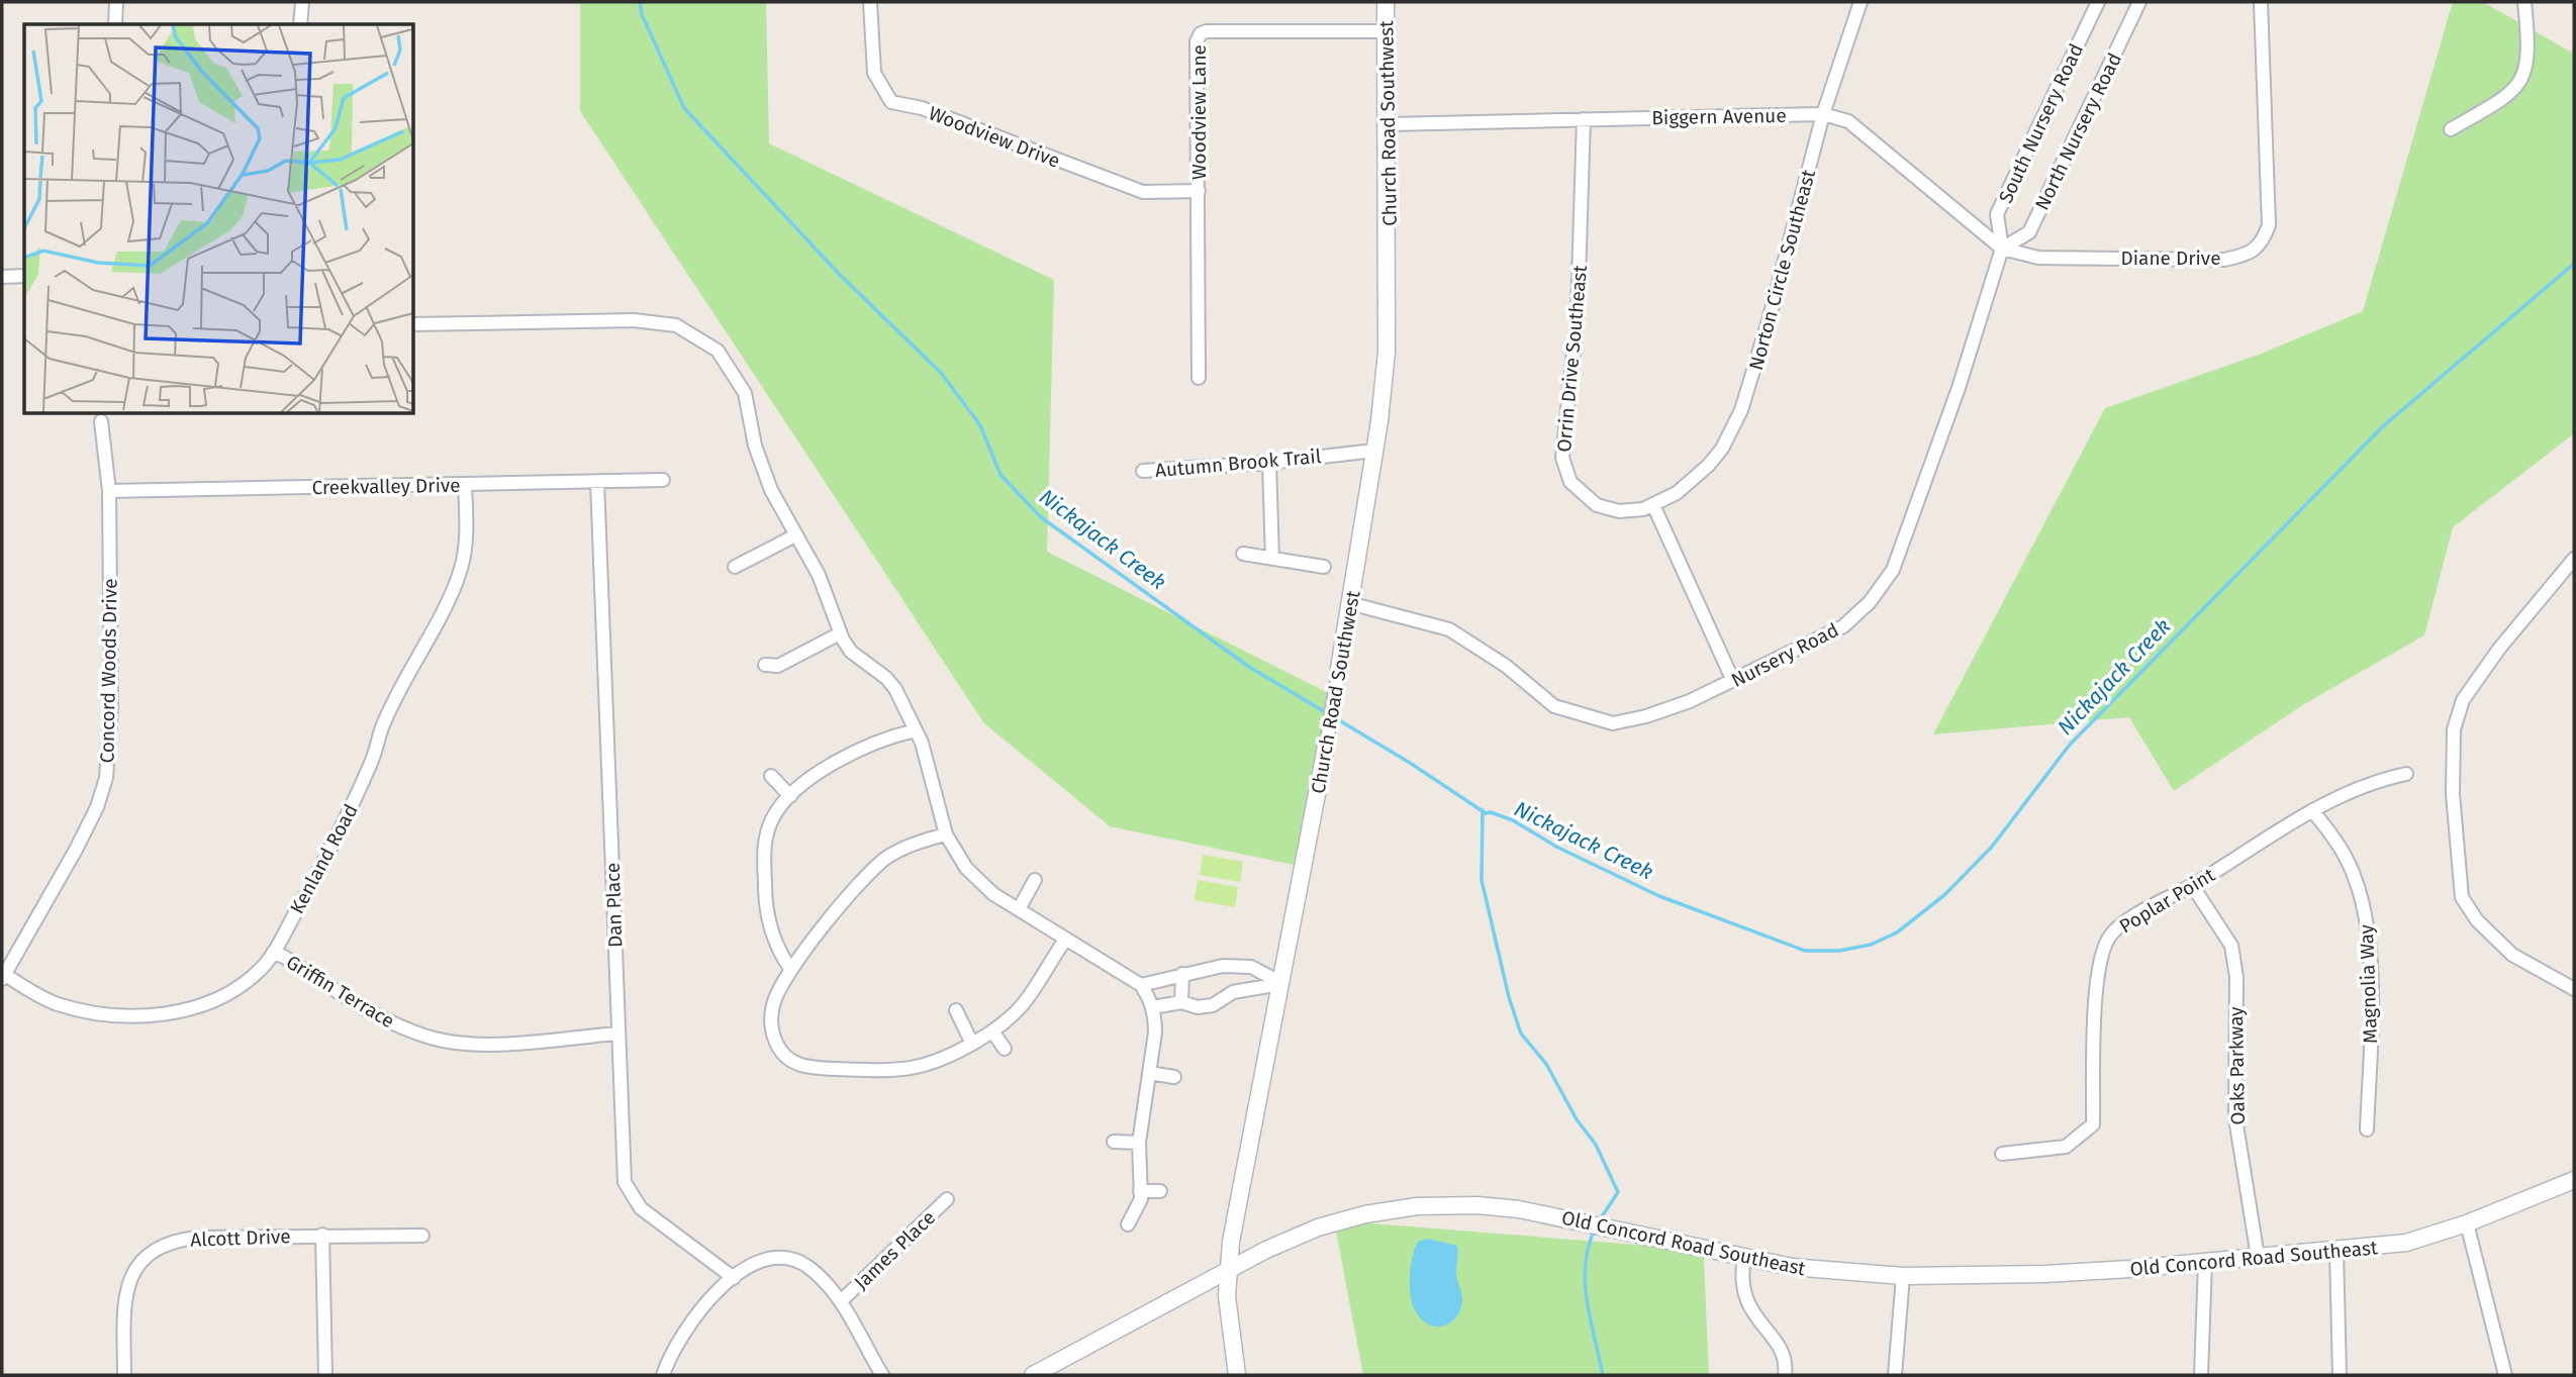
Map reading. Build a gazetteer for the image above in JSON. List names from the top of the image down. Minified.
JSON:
{"streets":{"street":["Woodview Lane","Biggern Avenue","Church Road Southwest","South Nursery Road","North Nursery Road","Woodview Drive","Diane Drive","Norton Circle Southeast","Orrin Drive Southeast","Autumn Brook Trail","Creekvalley Drive","Nursery Road","Concord Woods Drive","Kenland Road","Poplar Point","Dan Place","Magnolia Way","Griffin Terrace","Oaks Parkway","Alcott Drive","Old Concord Road Southeast","James Place"]},"crossings":[["Woodview Lane","Church Road Southwest"],["Woodview Lane","Woodview Drive"],["Biggern Avenue","Church Road Southwest"],["Biggern Avenue","South Nursery Road"],["Biggern Avenue","North Nursery Road"],["Biggern Avenue","Diane Drive"],["Biggern Avenue","Norton Circle Southeast"],["Biggern Avenue","Orrin Drive Southeast"],["Biggern Avenue","Nursery Road"],["Church Road Southwest","Autumn Brook Trail"],["Church Road Southwest","Nursery Road"],["Church Road Southwest","Old Concord Road Southeast"],["South Nursery Road","North Nursery Road"],["South Nursery Road","Diane Drive"],["South Nursery Road","Nursery Road"],["North Nursery Road","Diane Drive"],["North Nursery Road","Nursery Road"],["Diane Drive","Nursery Road"],["Norton Circle Southeast","Orrin Drive Southeast"],["Creekvalley Drive","Concord Woods Drive"],["Creekvalley Drive","Kenland Road"],["Creekvalley Drive","Dan Place"],["Concord Woods Drive","Kenland Road"],["Kenland Road","Griffin Terrace"],["Poplar Point","Magnolia Way"],["Poplar Point","Oaks Parkway"],["Dan Place","Griffin Terrace"],["Oaks Parkway","Old Concord Road Southeast"]],"water":["Nickajack Creek"]}
